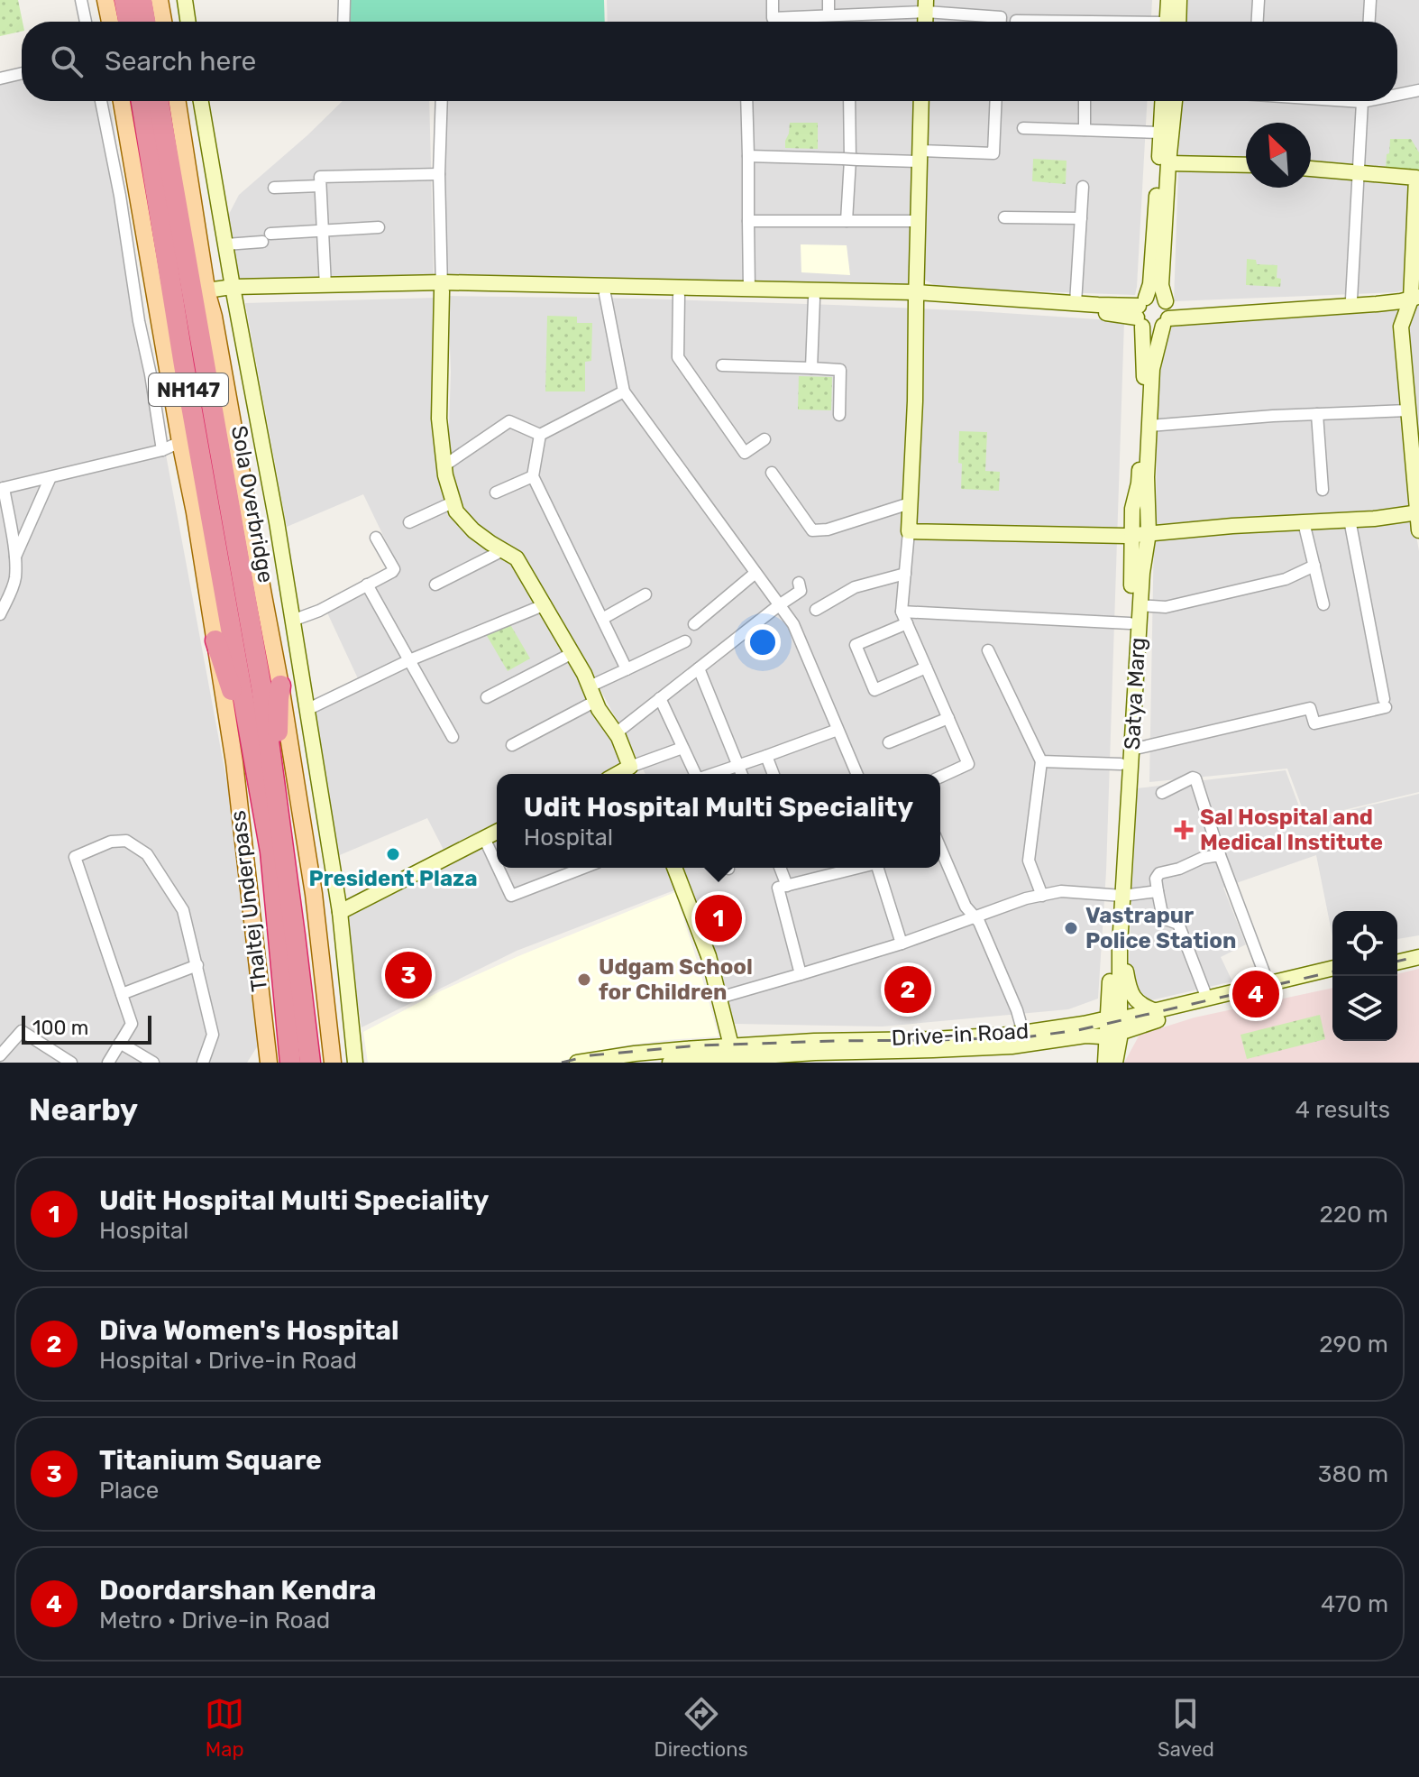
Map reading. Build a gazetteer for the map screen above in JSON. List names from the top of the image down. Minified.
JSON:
{"streets":{"highway":["NH147","Sola Overbridge","Thaltej Underpass"],"street":["Satya Marg","Drive-in Road"]},"crossings":[["Sola Overbridge","Thaltej Underpass"],["Satya Marg","Drive-in Road"]],"places":{"health":["Sal Hospital and Medical Institute"],"other":["President Plaza","Vastrapur Police Station","Udgam School for Children"]},"scale_bar":"100 m","north":"top left","page":{"search":"Search here","popup":["Udit Hospital Multi Speciality","Hospital"],"pins":["1","3","2","4"],"scale":"100 m","heading":["Nearby","4 results"],"list":[{"mark":"1","name":"Udit Hospital Multi Speciality","note":"Hospital","value":"220 m"},{"mark":"2","name":"Diva Women's Hospital","note":"Hospital · Drive-in Road","value":"290 m"},{"mark":"3","name":"Titanium Square","note":"Place","value":"380 m"},{"mark":"4","name":"Doordarshan Kendra","note":"Metro · Drive-in Road","value":"470 m"}],"nav":["Map","Directions","Saved"]}}
